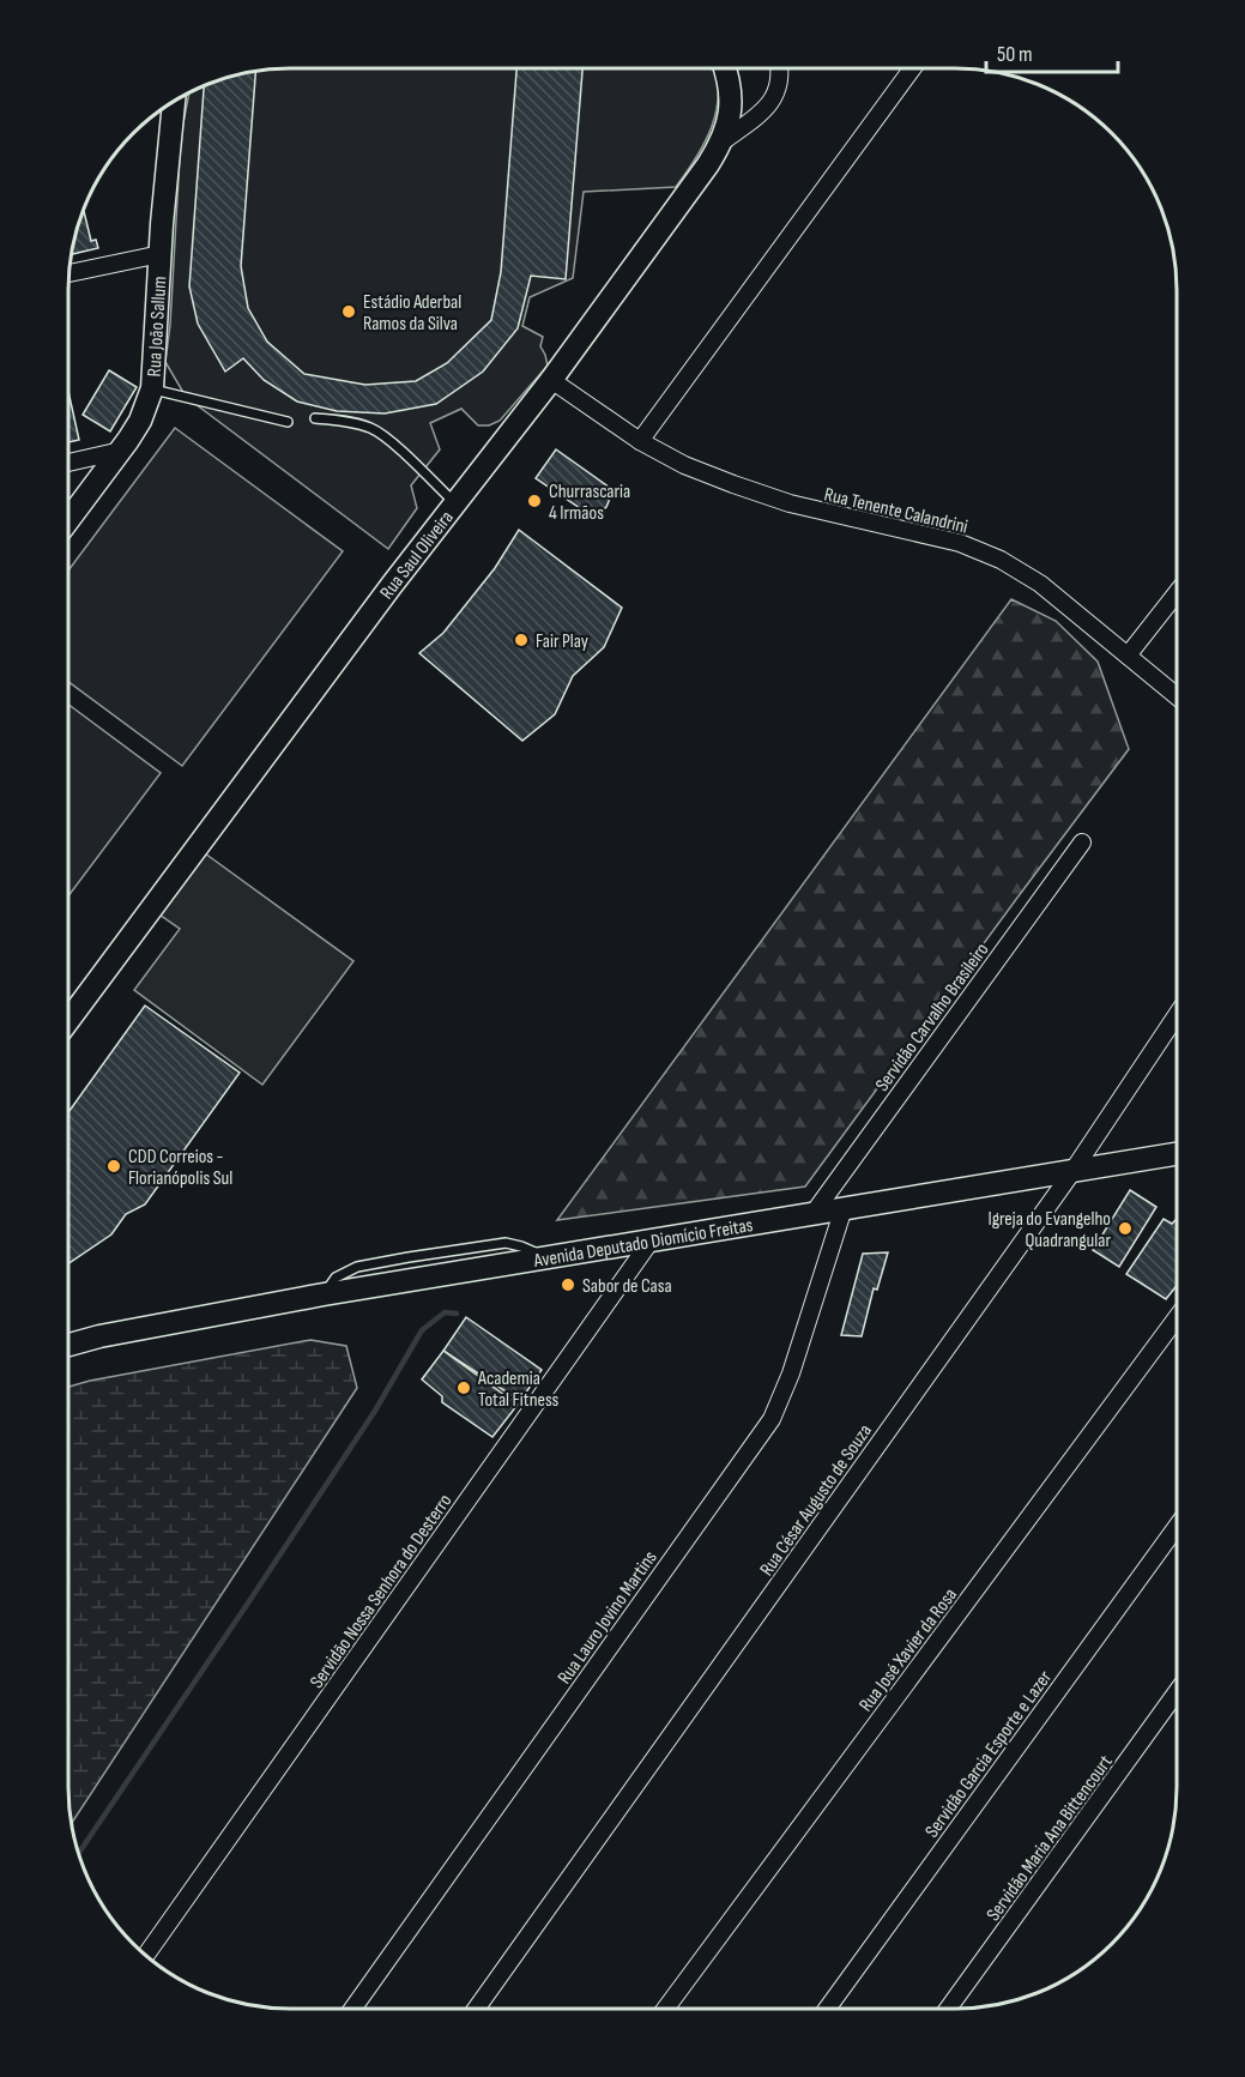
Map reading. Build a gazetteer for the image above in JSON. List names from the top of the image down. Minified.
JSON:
{"streets":{"street":["Rua João Sallum","Rua Tenente Calandrini","Rua Saul Oliveira","Servidão Carvalho Brasileiro","Avenida Deputado Diomício Freitas","Rua César Augusto de Souza","Servidão Nossa Senhora do Desterro","Rua Lauro Jovino Martins","Rua José Xavier da Rosa","Servidão Garcia Esporte e Lazer","Servidão Maria Ana Bittencourt"]},"crossings":[["Rua Tenente Calandrini","Rua Saul Oliveira"],["Servidão Carvalho Brasileiro","Avenida Deputado Diomício Freitas"],["Avenida Deputado Diomício Freitas","Rua César Augusto de Souza"],["Avenida Deputado Diomício Freitas","Servidão Nossa Senhora do Desterro"],["Avenida Deputado Diomício Freitas","Rua Lauro Jovino Martins"]],"places":["Estádio Aderbal Ramos da Silva","Churrascaria 4 Irmãos","Fair Play","CDD Correios - Florianópolis Sul","Igreja do Evangelho Quadrangular","Sabor de Casa","Academia Total Fitness"],"scale_bar":"50 m"}
